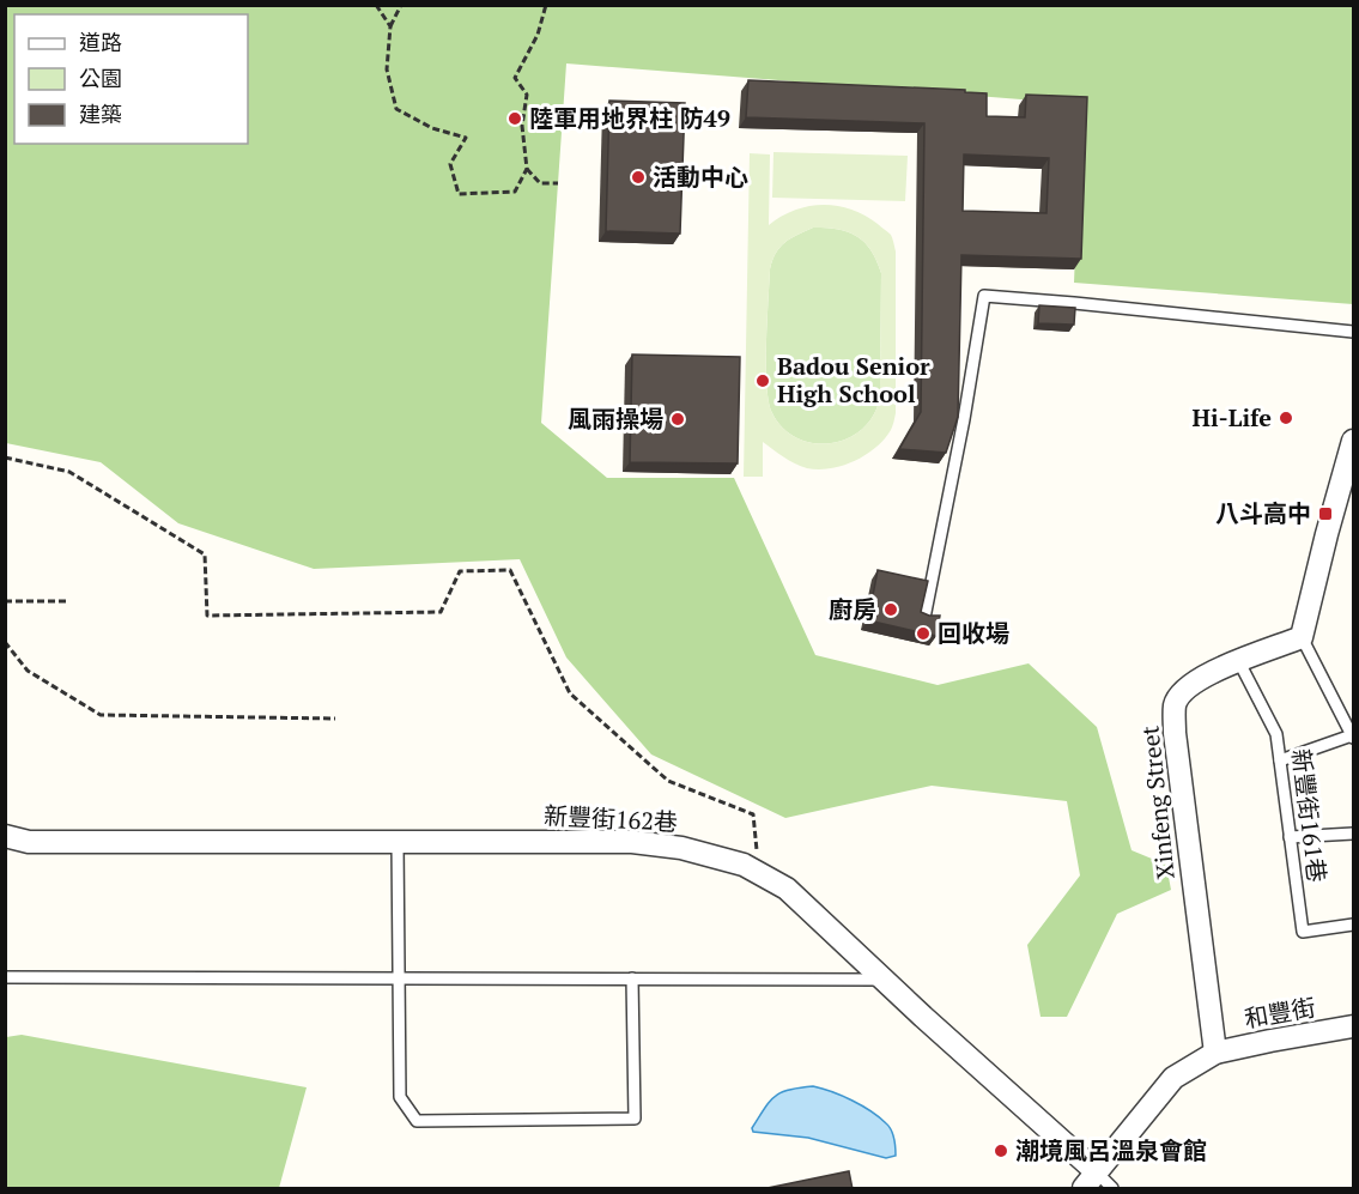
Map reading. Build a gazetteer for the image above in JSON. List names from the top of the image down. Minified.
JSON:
{"streets":{"street":["Xinfeng Street","新豐街162巷","和豐街"],"lane":["新豐街161巷"]},"crossings":[["Xinfeng Street","新豐街161巷"],["Xinfeng Street","和豐街"]],"places":{"other":["陸軍用地界柱 防49","活動中心","Badou Senior High School","Hi-Life","風雨操場","廚房","回收場","潮境風呂溫泉會館"],"transit":["八斗高中"]},"legend":["道路","公園","建築"]}
